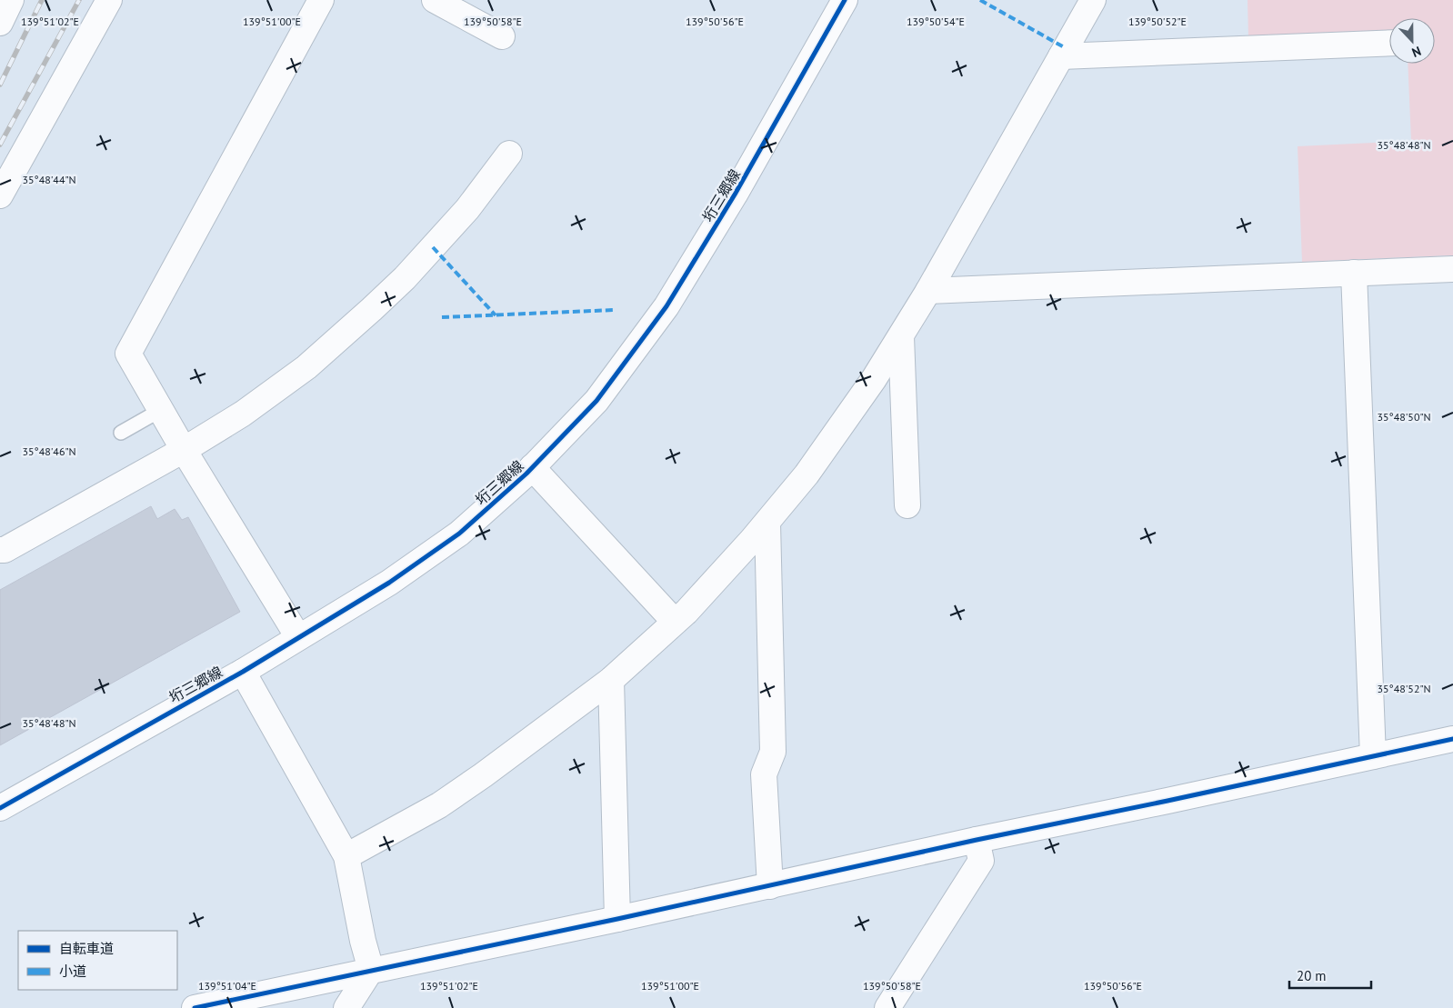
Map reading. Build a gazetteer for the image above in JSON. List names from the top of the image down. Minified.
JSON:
{"streets":{"street":["垳三郷線"]},"legend":["自転車道","小道"],"scale_bar":"20 m","north":"bottom","coordinates":["139°51'02\"E","139°51'00\"E","139°50'58\"E","139°50'56\"E","139°50'54\"E","139°50'52\"E","35°48'48\"N","35°48'44\"N","35°48'50\"N","35°48'46\"N","35°48'52\"N","139°51'04\"E"]}
